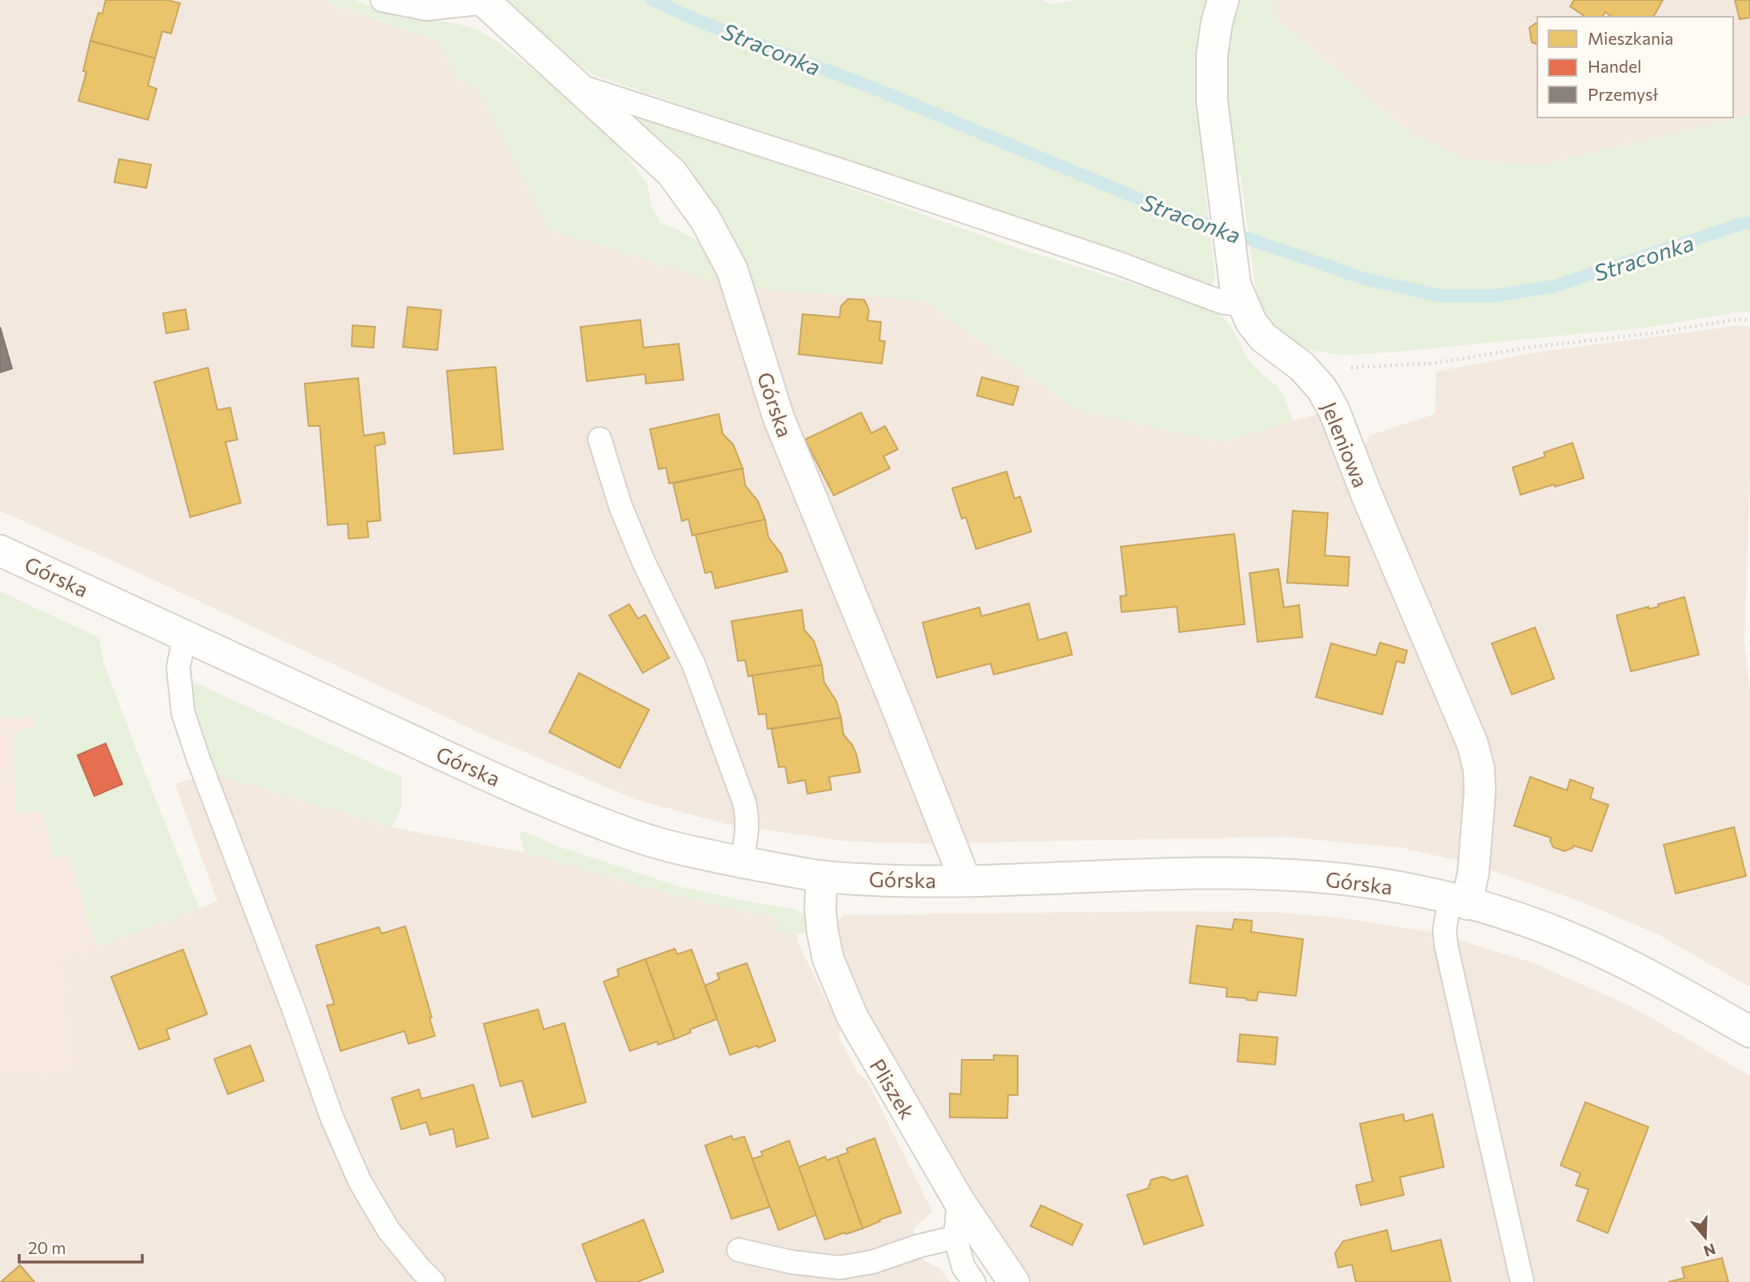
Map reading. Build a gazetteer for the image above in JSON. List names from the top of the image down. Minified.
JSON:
{"streets":{"street":["Górska","Jeleniowa","Pliszek"]},"crossings":[["Górska","Jeleniowa"],["Górska","Pliszek"]],"water":["Straconka"],"legend":["Mieszkania","Handel","Przemysł"],"scale_bar":"20 m","north":"bottom"}
